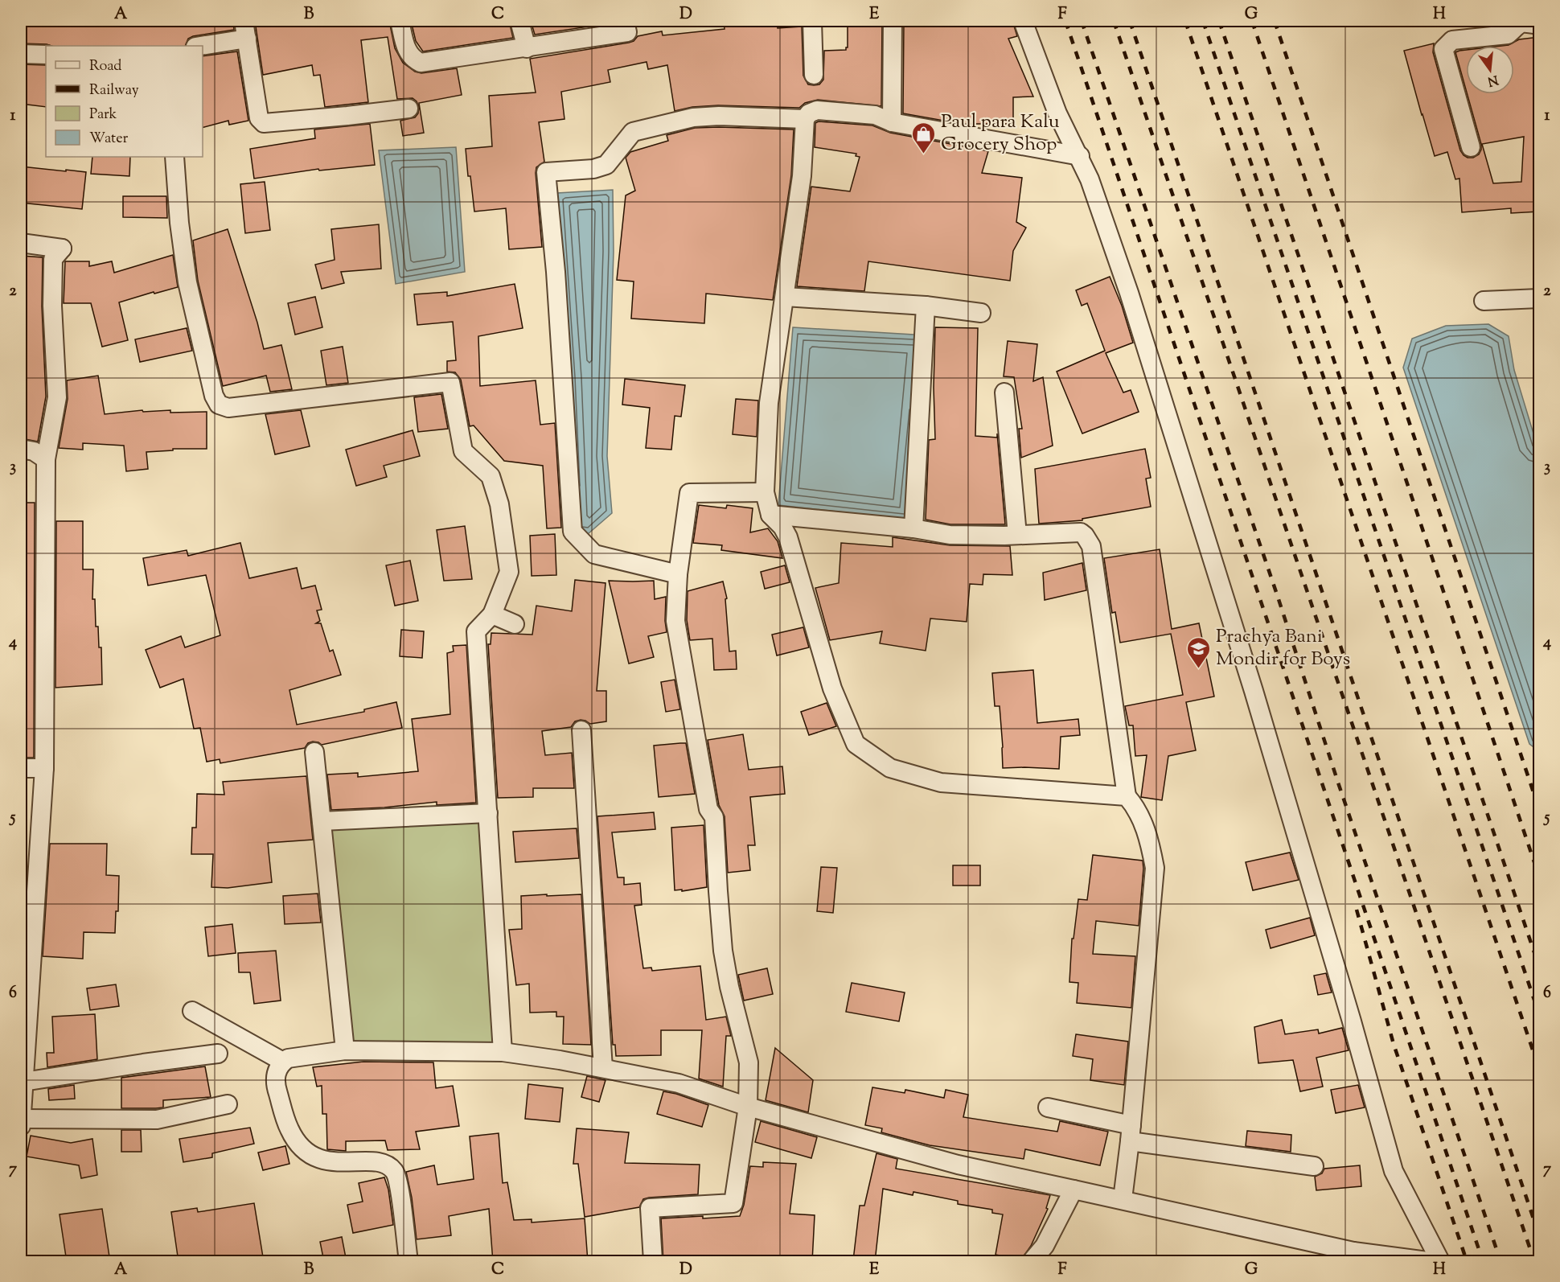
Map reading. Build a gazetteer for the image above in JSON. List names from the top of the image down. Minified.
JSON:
{"places":{"shop":["Paul para Kalu Grocery Shop"],"school or university":["Prachya Bani Mondir for Boys"]},"legend":["Road","Railway","Park","Water"],"north":"bottom","grid":{"columns":["A","B","C","D","E","F","G","H"],"rows":["1","2","3","4","5","6","7"]}}
